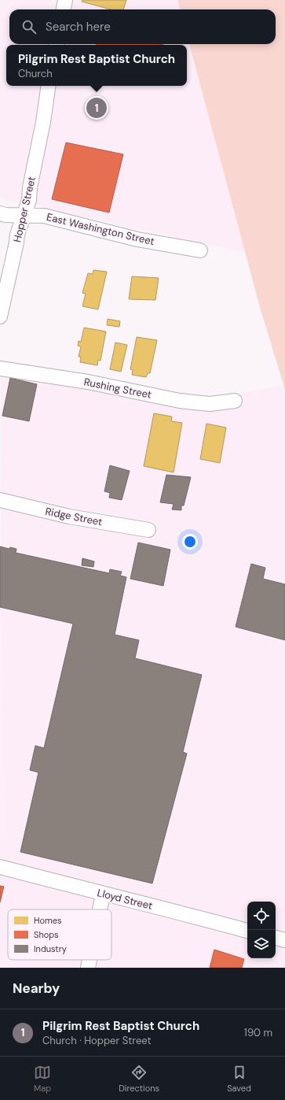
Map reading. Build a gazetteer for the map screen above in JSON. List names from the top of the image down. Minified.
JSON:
{"streets":{"street":["Hopper Street","East Washington Street","Rushing Street","Ridge Street","Lloyd Street"]},"crossings":[["Hopper Street","East Washington Street"]],"legend":["Homes","Shops","Industry"],"page":{"search":"Search here","popup":["Pilgrim Rest Baptist Church","Church"],"pins":"1","heading":"Nearby","list":[{"mark":"1","name":"Pilgrim Rest Baptist Church","note":"Church · Hopper Street","value":"190 m"}],"nav":["Map","Directions","Saved"]}}
